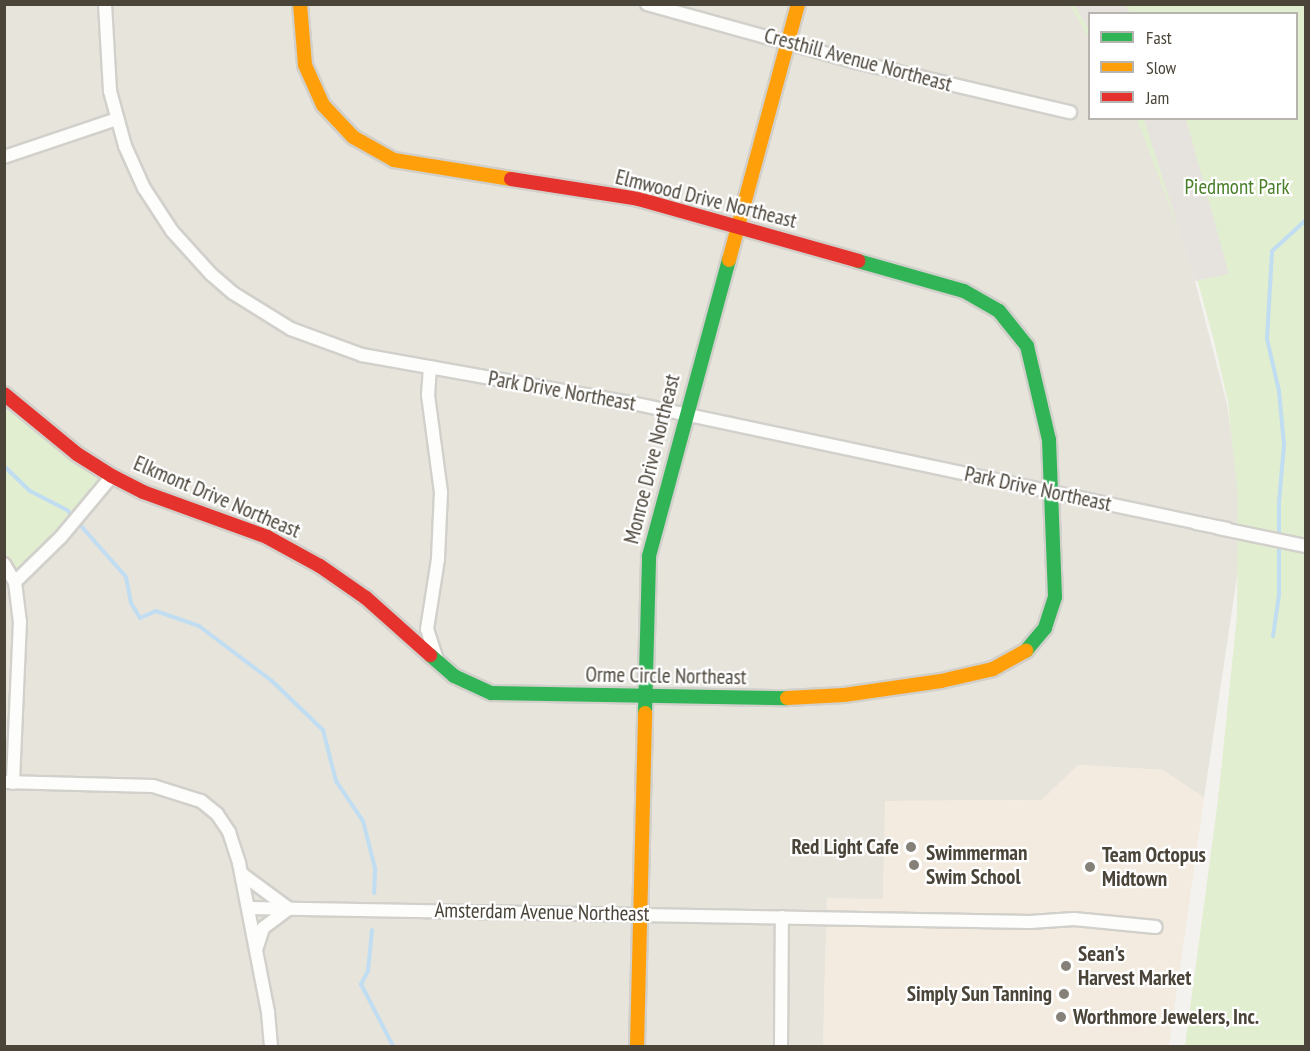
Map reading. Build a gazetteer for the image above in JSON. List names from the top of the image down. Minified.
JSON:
{"streets":{"street":["Cresthill Avenue Northeast","Elmwood Drive Northeast","Park Drive Northeast","Monroe Drive Northeast","Elkmont Drive Northeast","Orme Circle Northeast","Amsterdam Avenue Northeast"]},"crossings":[["Cresthill Avenue Northeast","Monroe Drive Northeast"],["Elmwood Drive Northeast","Park Drive Northeast"],["Elmwood Drive Northeast","Monroe Drive Northeast"],["Elmwood Drive Northeast","Orme Circle Northeast"],["Park Drive Northeast","Monroe Drive Northeast"],["Park Drive Northeast","Orme Circle Northeast"],["Monroe Drive Northeast","Orme Circle Northeast"],["Monroe Drive Northeast","Amsterdam Avenue Northeast"],["Elkmont Drive Northeast","Orme Circle Northeast"]],"parks":["Piedmont Park"],"places":["Red Light Cafe","Swimmerman Swim School","Team Octopus Midtown","Sean's Harvest Market","Simply Sun Tanning","Worthmore Jewelers, Inc."],"legend":["Fast","Slow","Jam"]}
